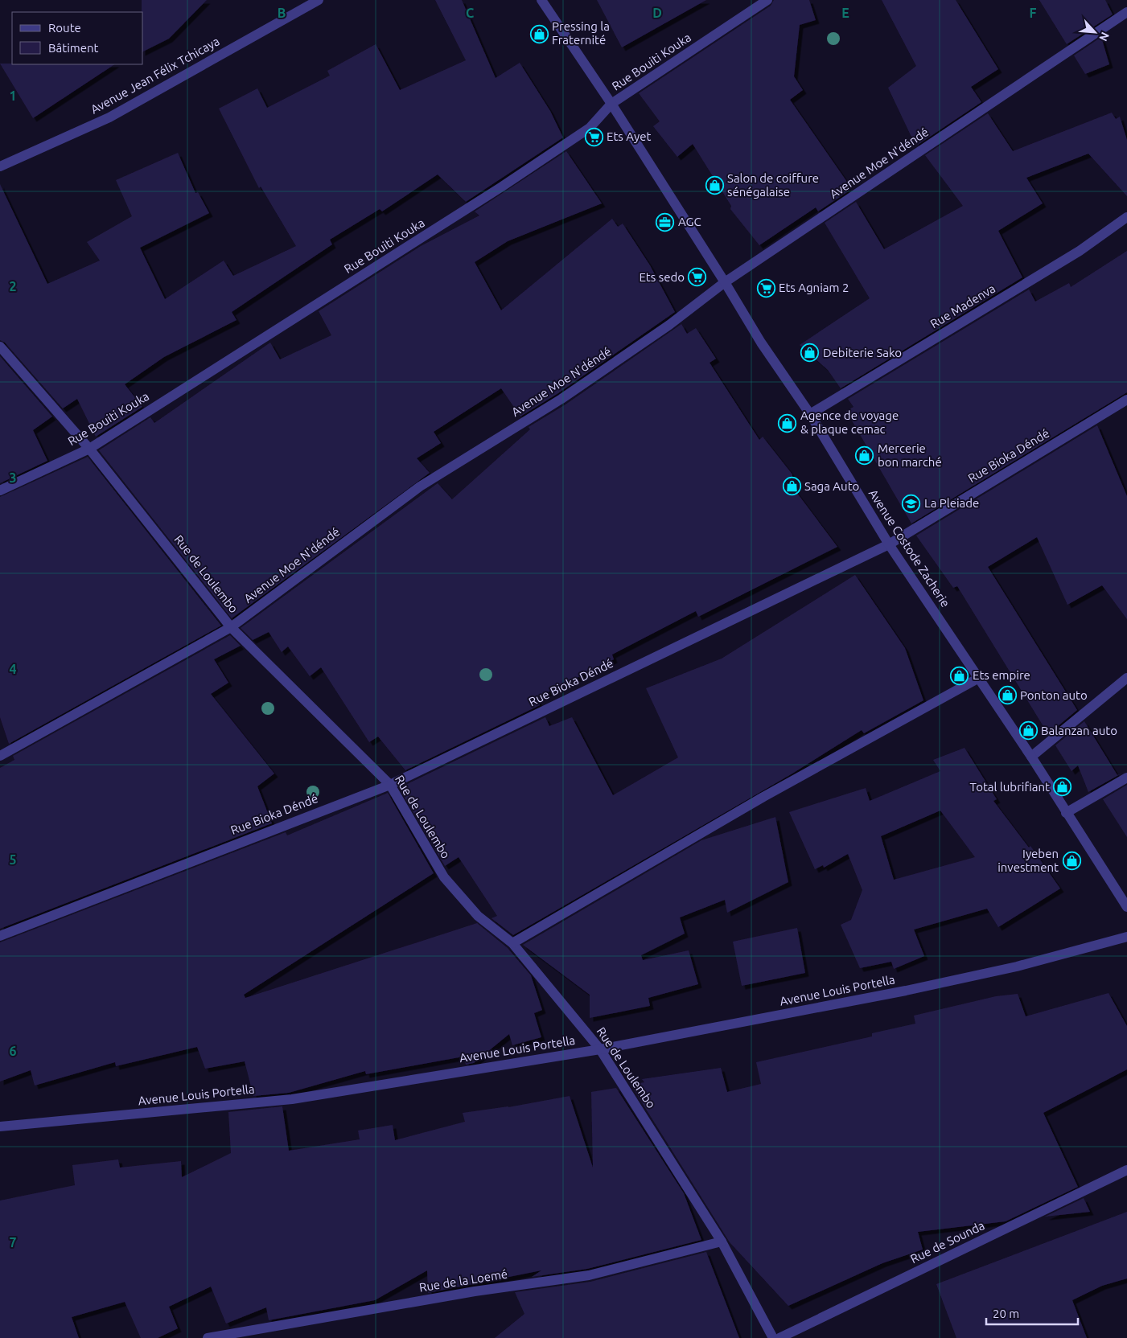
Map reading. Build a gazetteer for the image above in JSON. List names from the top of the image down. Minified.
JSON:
{"streets":{"street":["Rue Bouiti Kouka","Avenue Jean Félix Tchicaya","Avenue Moe N'déndé","Rue Madenva","Rue Bioka Déndé","Avenue Costode Zacherie","Rue de Loulembo","Avenue Louis Portella","Rue de Sounda","Rue de la Loemé"]},"crossings":[["Rue Bouiti Kouka","Avenue Costode Zacherie"],["Rue Bouiti Kouka","Rue de Loulembo"],["Avenue Moe N'déndé","Avenue Costode Zacherie"],["Avenue Moe N'déndé","Rue de Loulembo"],["Rue Madenva","Avenue Costode Zacherie"],["Rue Bioka Déndé","Avenue Costode Zacherie"],["Rue Bioka Déndé","Rue de Loulembo"],["Rue de Loulembo","Avenue Louis Portella"],["Rue de Loulembo","Rue de la Loemé"]],"places":{"shop":["Pressing la Fraternité","Salon de coiffure sénégalaise","Debiterie Sako","Agence de voyage & plaque cemac","Mercerie bon marché","Saga Auto","Ets empire","Ponton auto","Balanzan auto","Total lubrifiant","Iyeben investment"],"supermarket":["Ets Ayet","Ets sedo","Ets Agniam 2"],"office":["AGC"],"school or university":["La Pleiade"]},"legend":["Route","Bâtiment"],"scale_bar":"20 m","north":"bottom right","grid":{"columns":["B","C","D","E","F"],"rows":["1","2","3","4","5","6","7"]}}
